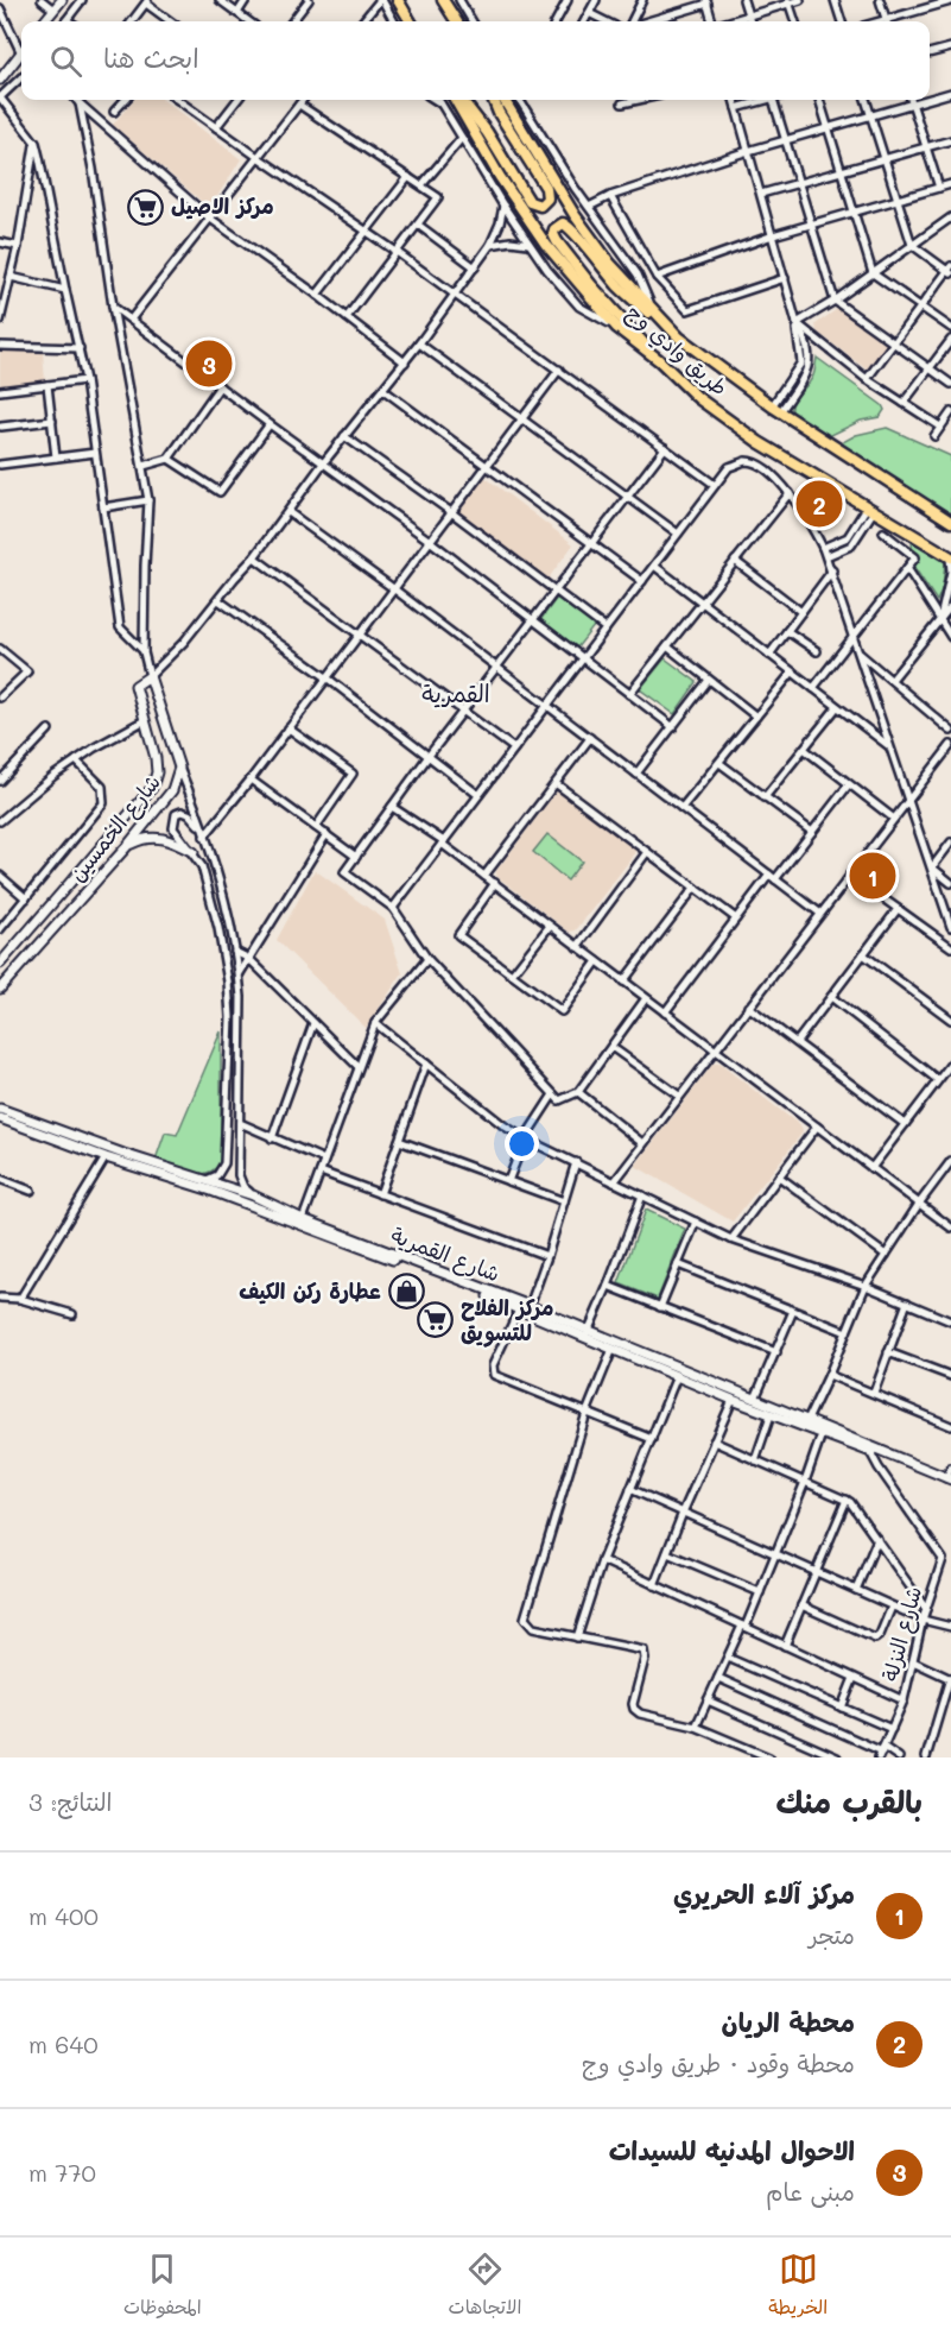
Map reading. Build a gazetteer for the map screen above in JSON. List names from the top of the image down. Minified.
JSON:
{"streets":{"main road":["طريق وادي وج"],"street":["شارع الخمسين","شارع القمرية","شارع النزلة"]},"districts":["القمرية"],"places":{"supermarket":["مركز الاصيل","مركز الفلاح للتسويق"],"shop":["عطارة ركن الكيف"]},"page":{"search":"ابحث هنا","pins":["3","2","1"],"heading":["بالقرب منك","النتائج: 3"],"list":[{"mark":"1","name":"مركز آلاء الحريري","note":"متجر","value":"400 m"},{"mark":"2","name":"محطة الريان","note":"محطة وقود · طريق وادي وج","value":"640 m"},{"mark":"3","name":"الاحوال المدنيه للسيدات","note":"مبنى عام","value":"770 m"}],"nav":["الخريطة","الاتجاهات","المحفوظات"]}}
